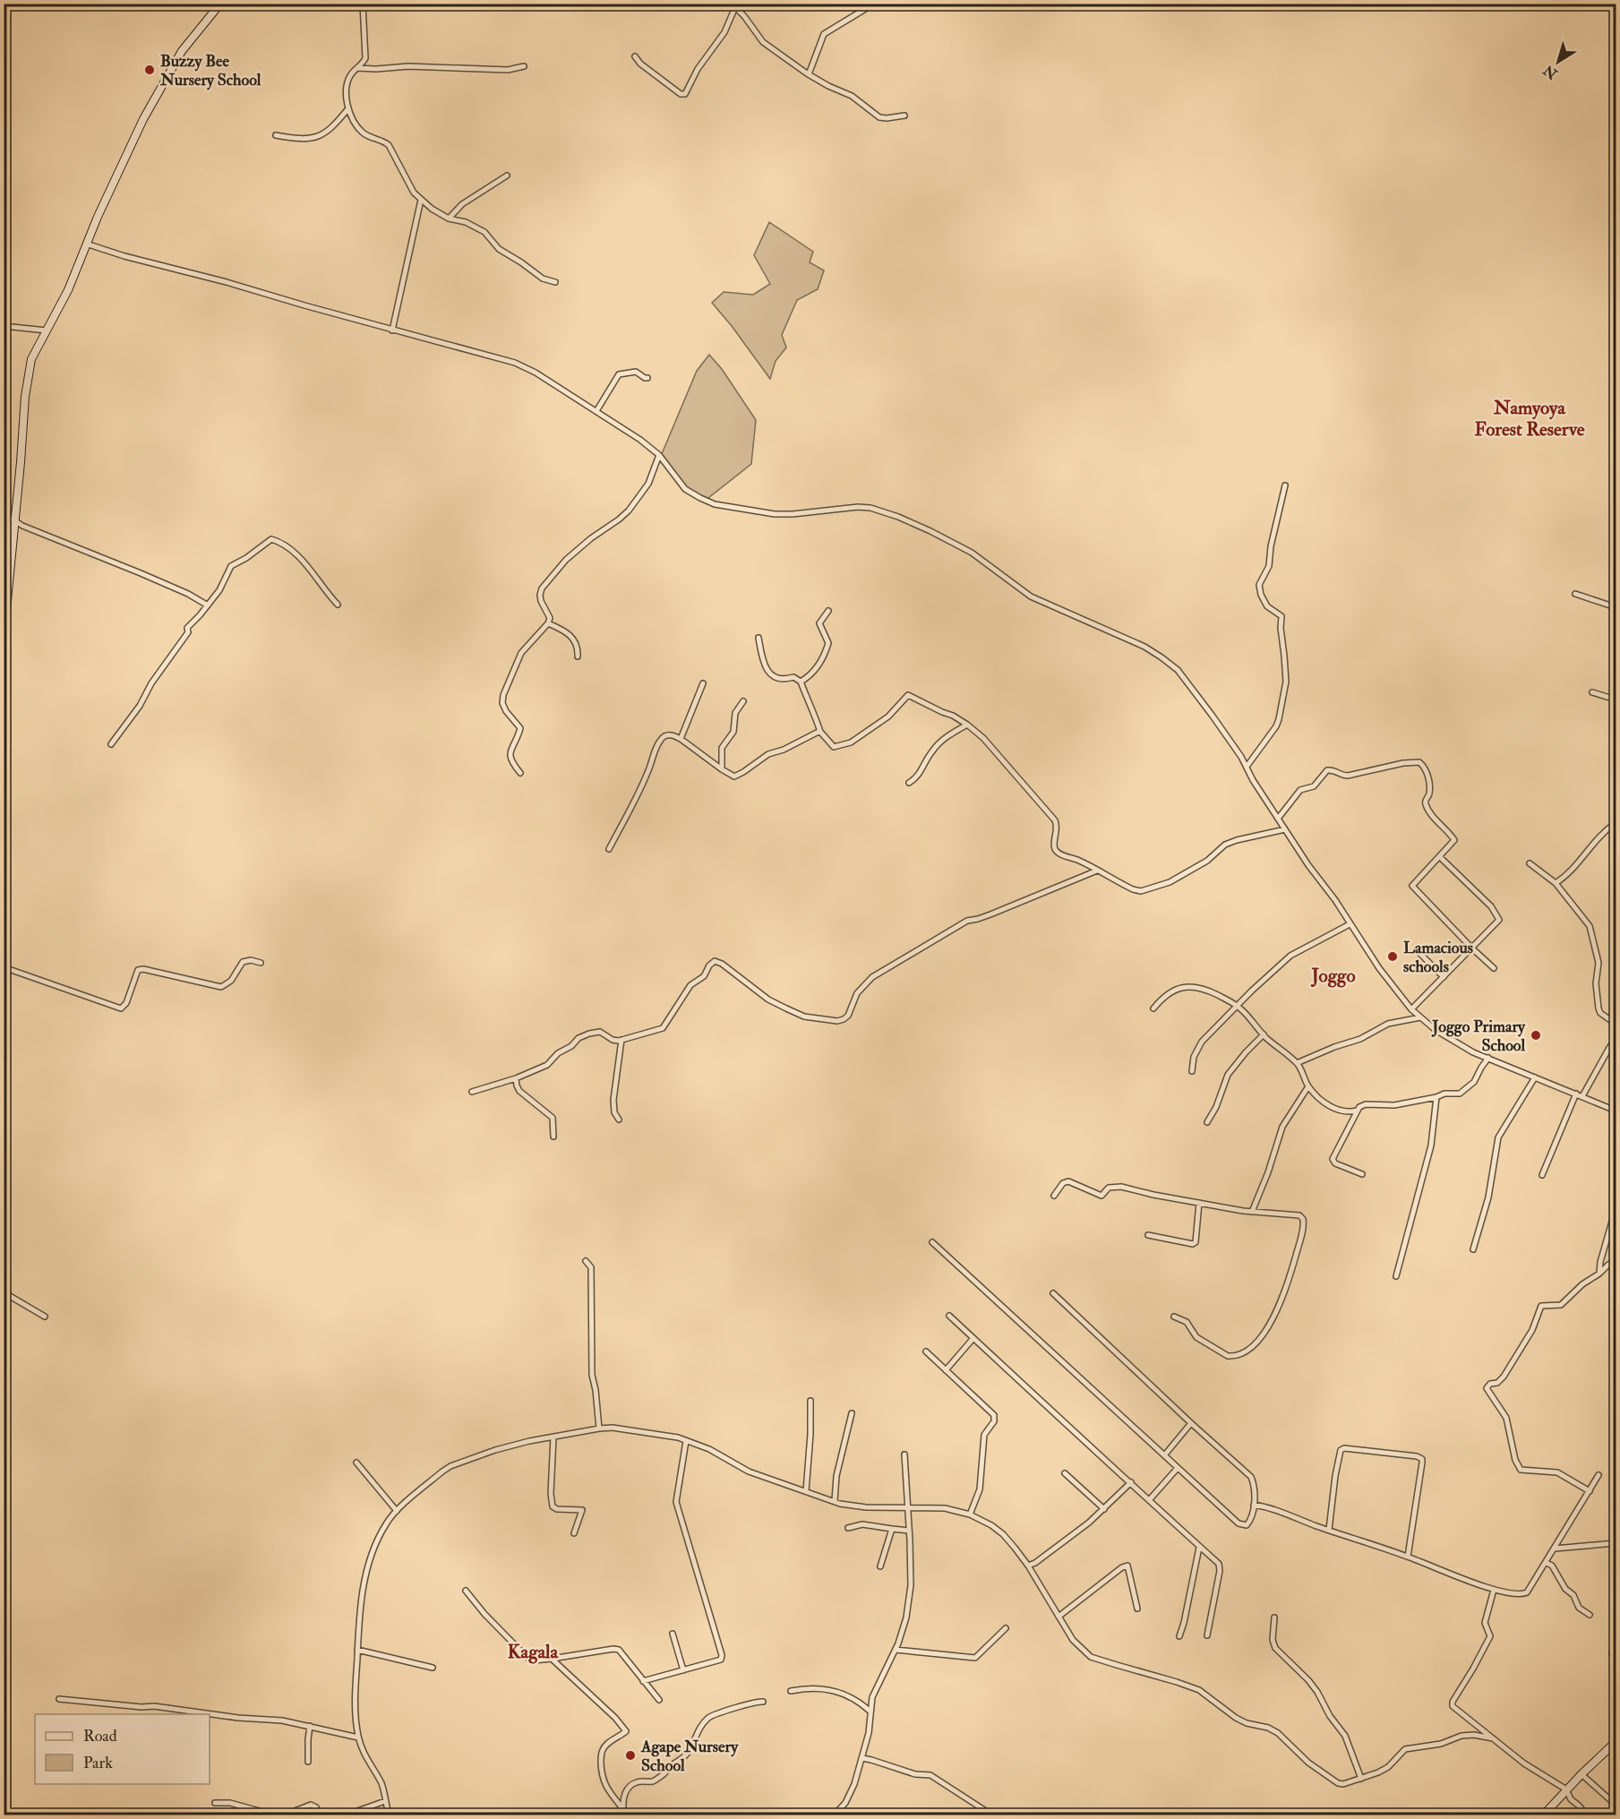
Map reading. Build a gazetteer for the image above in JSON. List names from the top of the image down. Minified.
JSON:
{"districts":["Namyoya Forest Reserve","Joggo","Kagala"],"places":["Buzzy Bee Nursery School","Lamacious schools","Joggo Primary School","Agape Nursery School"],"legend":["Road","Park"],"north":"bottom left"}
